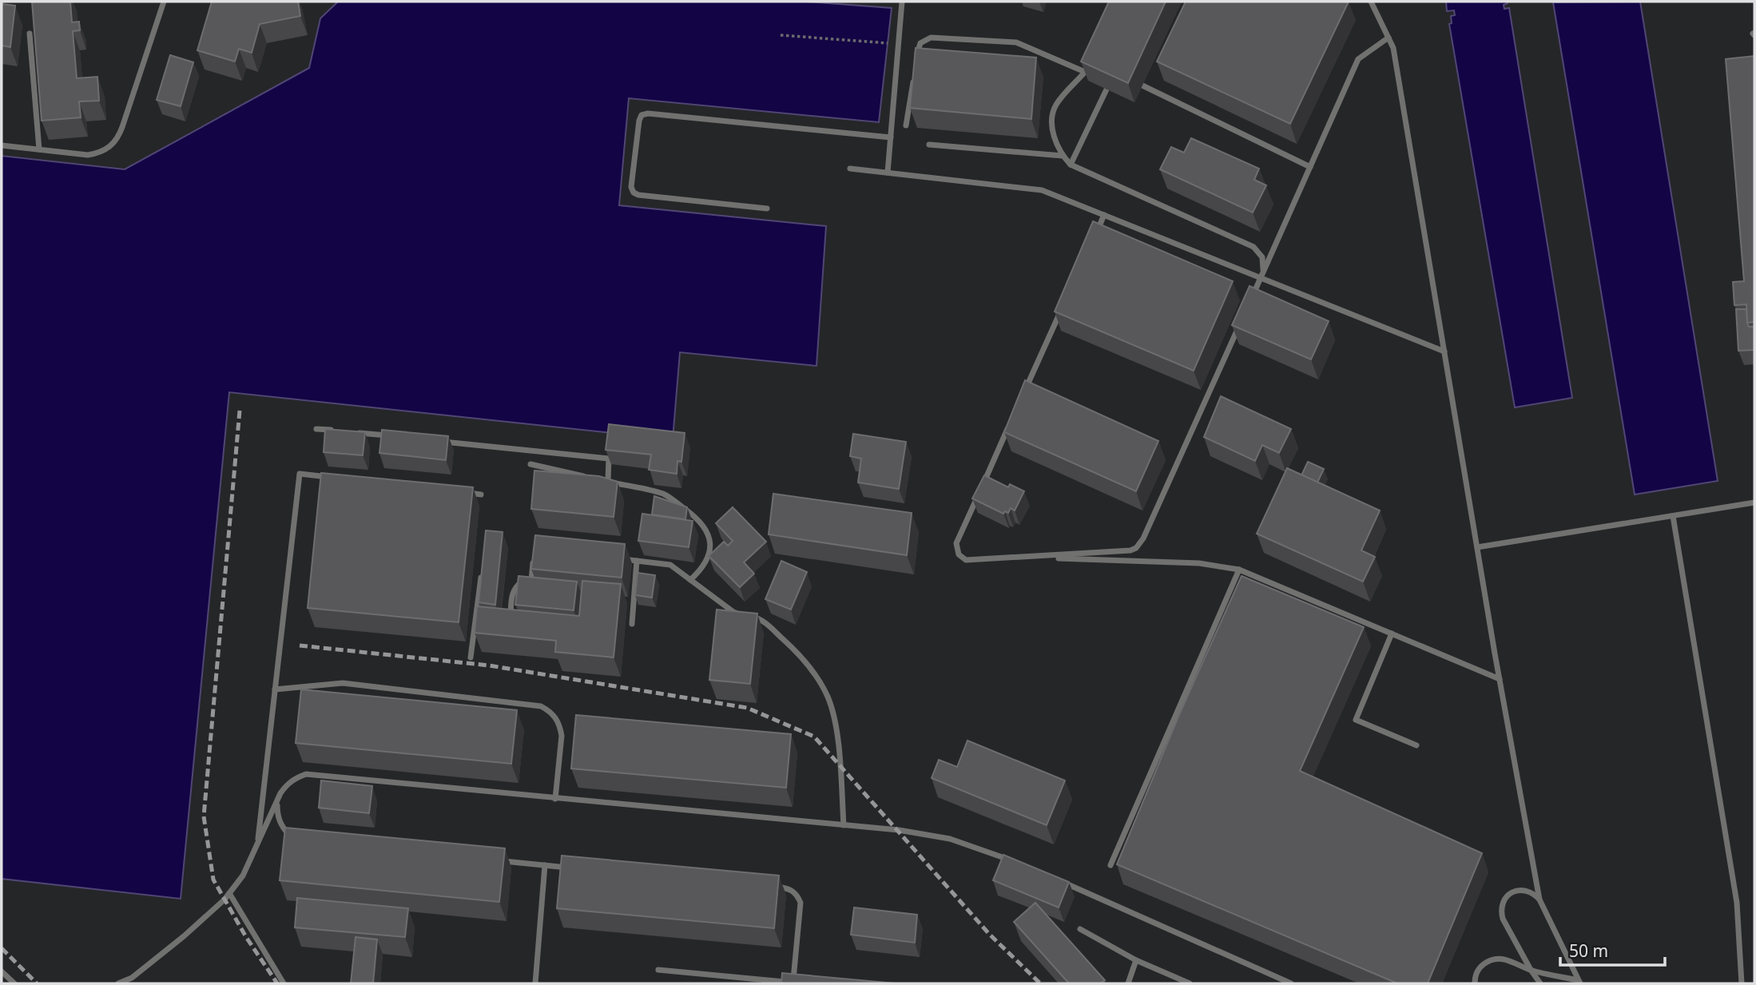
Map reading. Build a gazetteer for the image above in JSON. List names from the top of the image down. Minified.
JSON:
{"scale_bar":"50 m"}
